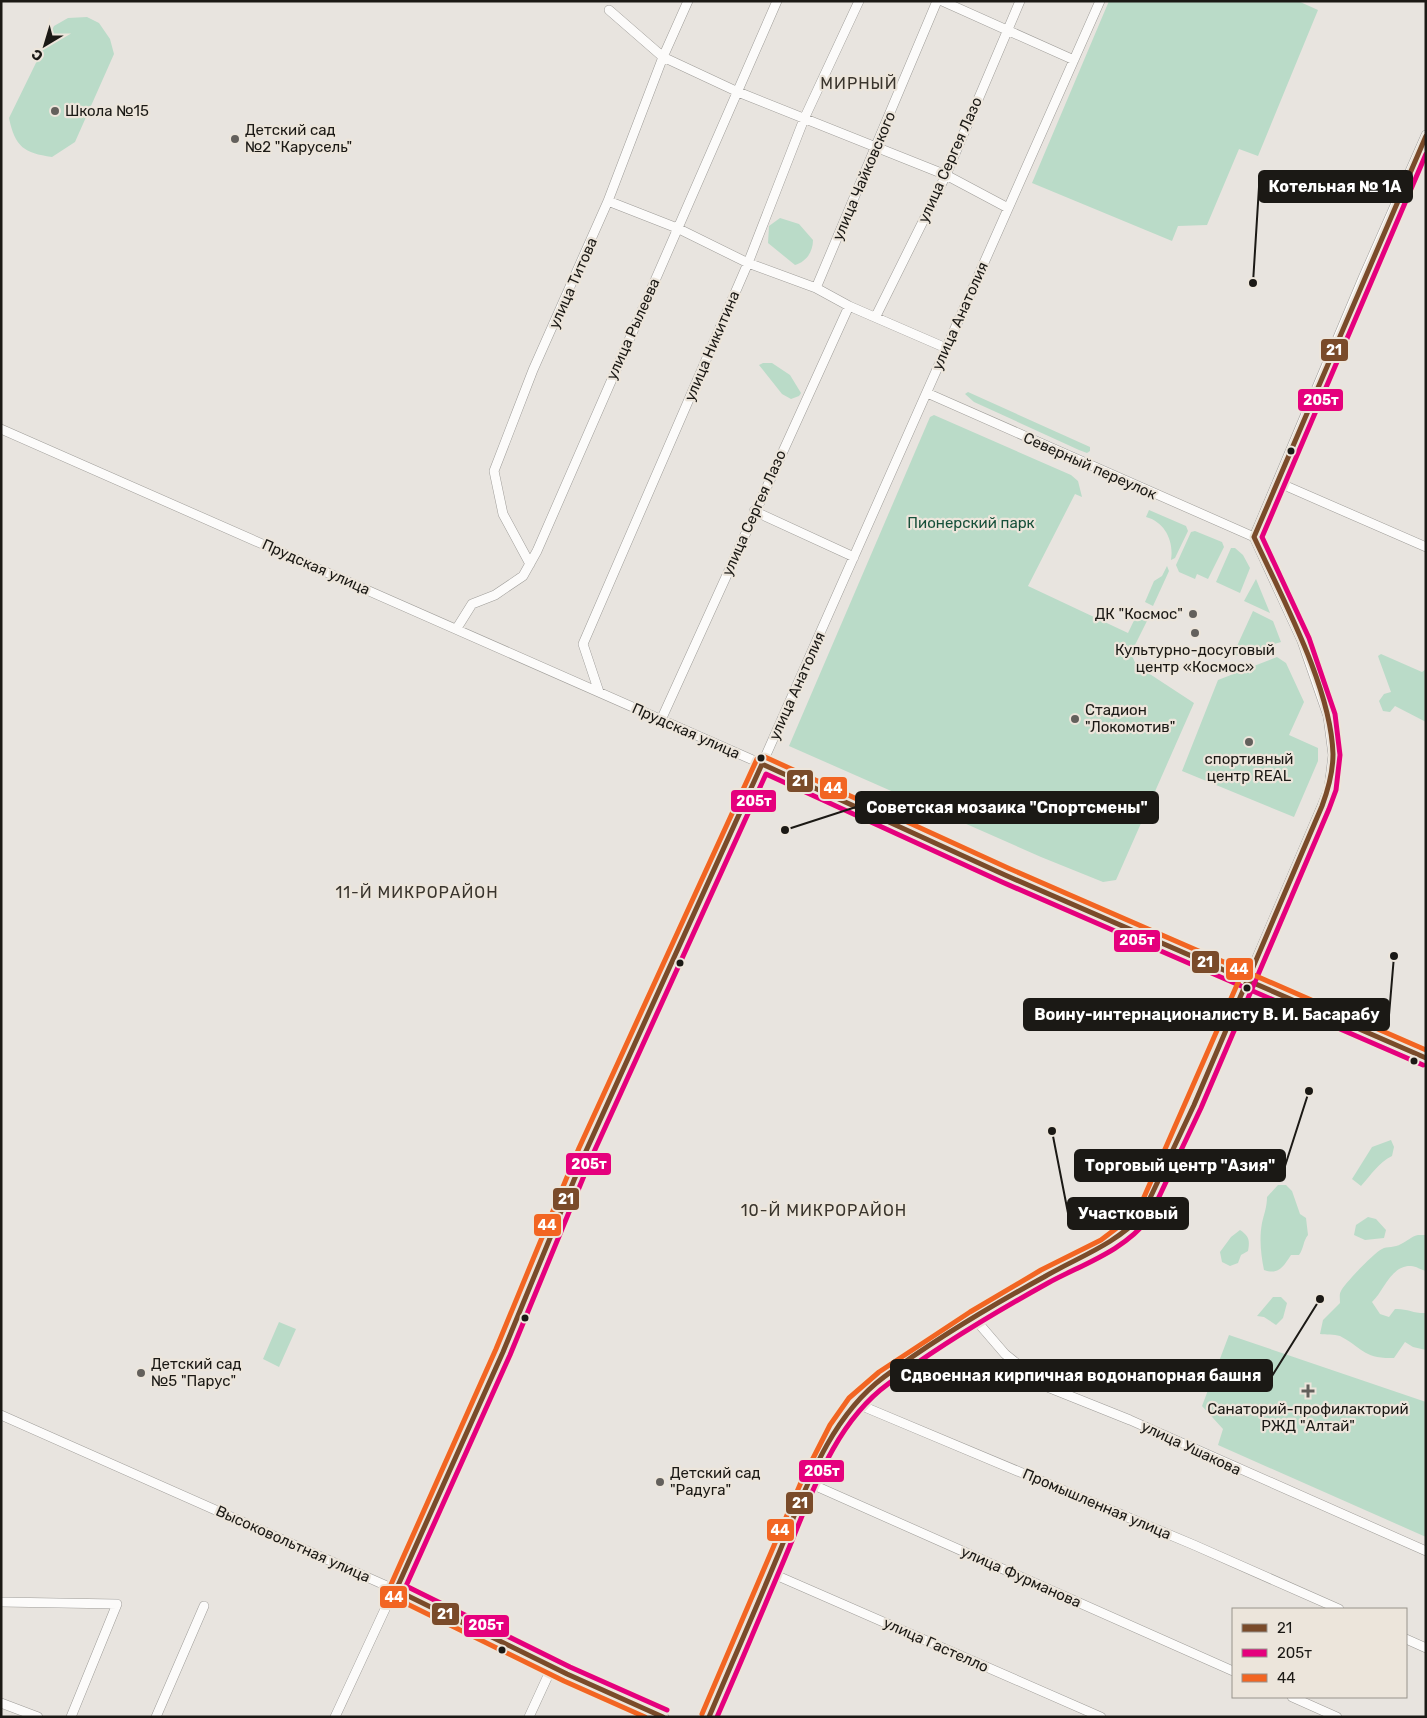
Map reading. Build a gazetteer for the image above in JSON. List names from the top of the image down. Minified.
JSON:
{"streets":{"street":["улица Сергея Лазо","улица Чайковского","улица Титова","улица Анатолия","улица Рылеева","улица Никитина","Северный переулок","Прудская улица","улица Ушакова","Промышленная улица","Высоковольтная улица","улица Фурманова","улица Гастелло"]},"crossings":[["улица Сергея Лазо","Прудская улица"],["улица Титова","улица Рылеева"],["улица Анатолия","Северный переулок"],["улица Анатолия","Прудская улица"],["улица Анатолия","Высоковольтная улица"],["улица Рылеева","Прудская улица"],["улица Никитина","Прудская улица"]],"districts":["МИРНЫЙ","11-Й МИКРОРАЙОН","10-Й МИКРОРАЙОН"],"parks":["Пионерский парк"],"places":{"other":["Школа №15","Детский сад №2 \"Карусель\"","Котельная № 1А","ДК \"Космос\"","Культурно-досуговый центр «Космос»","Стадион \"Локомотив\"","спортивный центр REAL","Советская мозаика \"Спортсмены\"","Воину-интернационалисту В. И. Басарабу","Торговый центр \"Азия\"","Участковый","Сдвоенная кирпичная водонапорная башня","Детский сад №5 \"Парус\"","Детский сад \"Радуга\""],"health":["Санаторий-профилакторий РЖД \"Алтай\""]},"lines":["transit line 21","transit line 205т","transit line 44"],"legend":["21","205т","44"],"north":"bottom left"}
